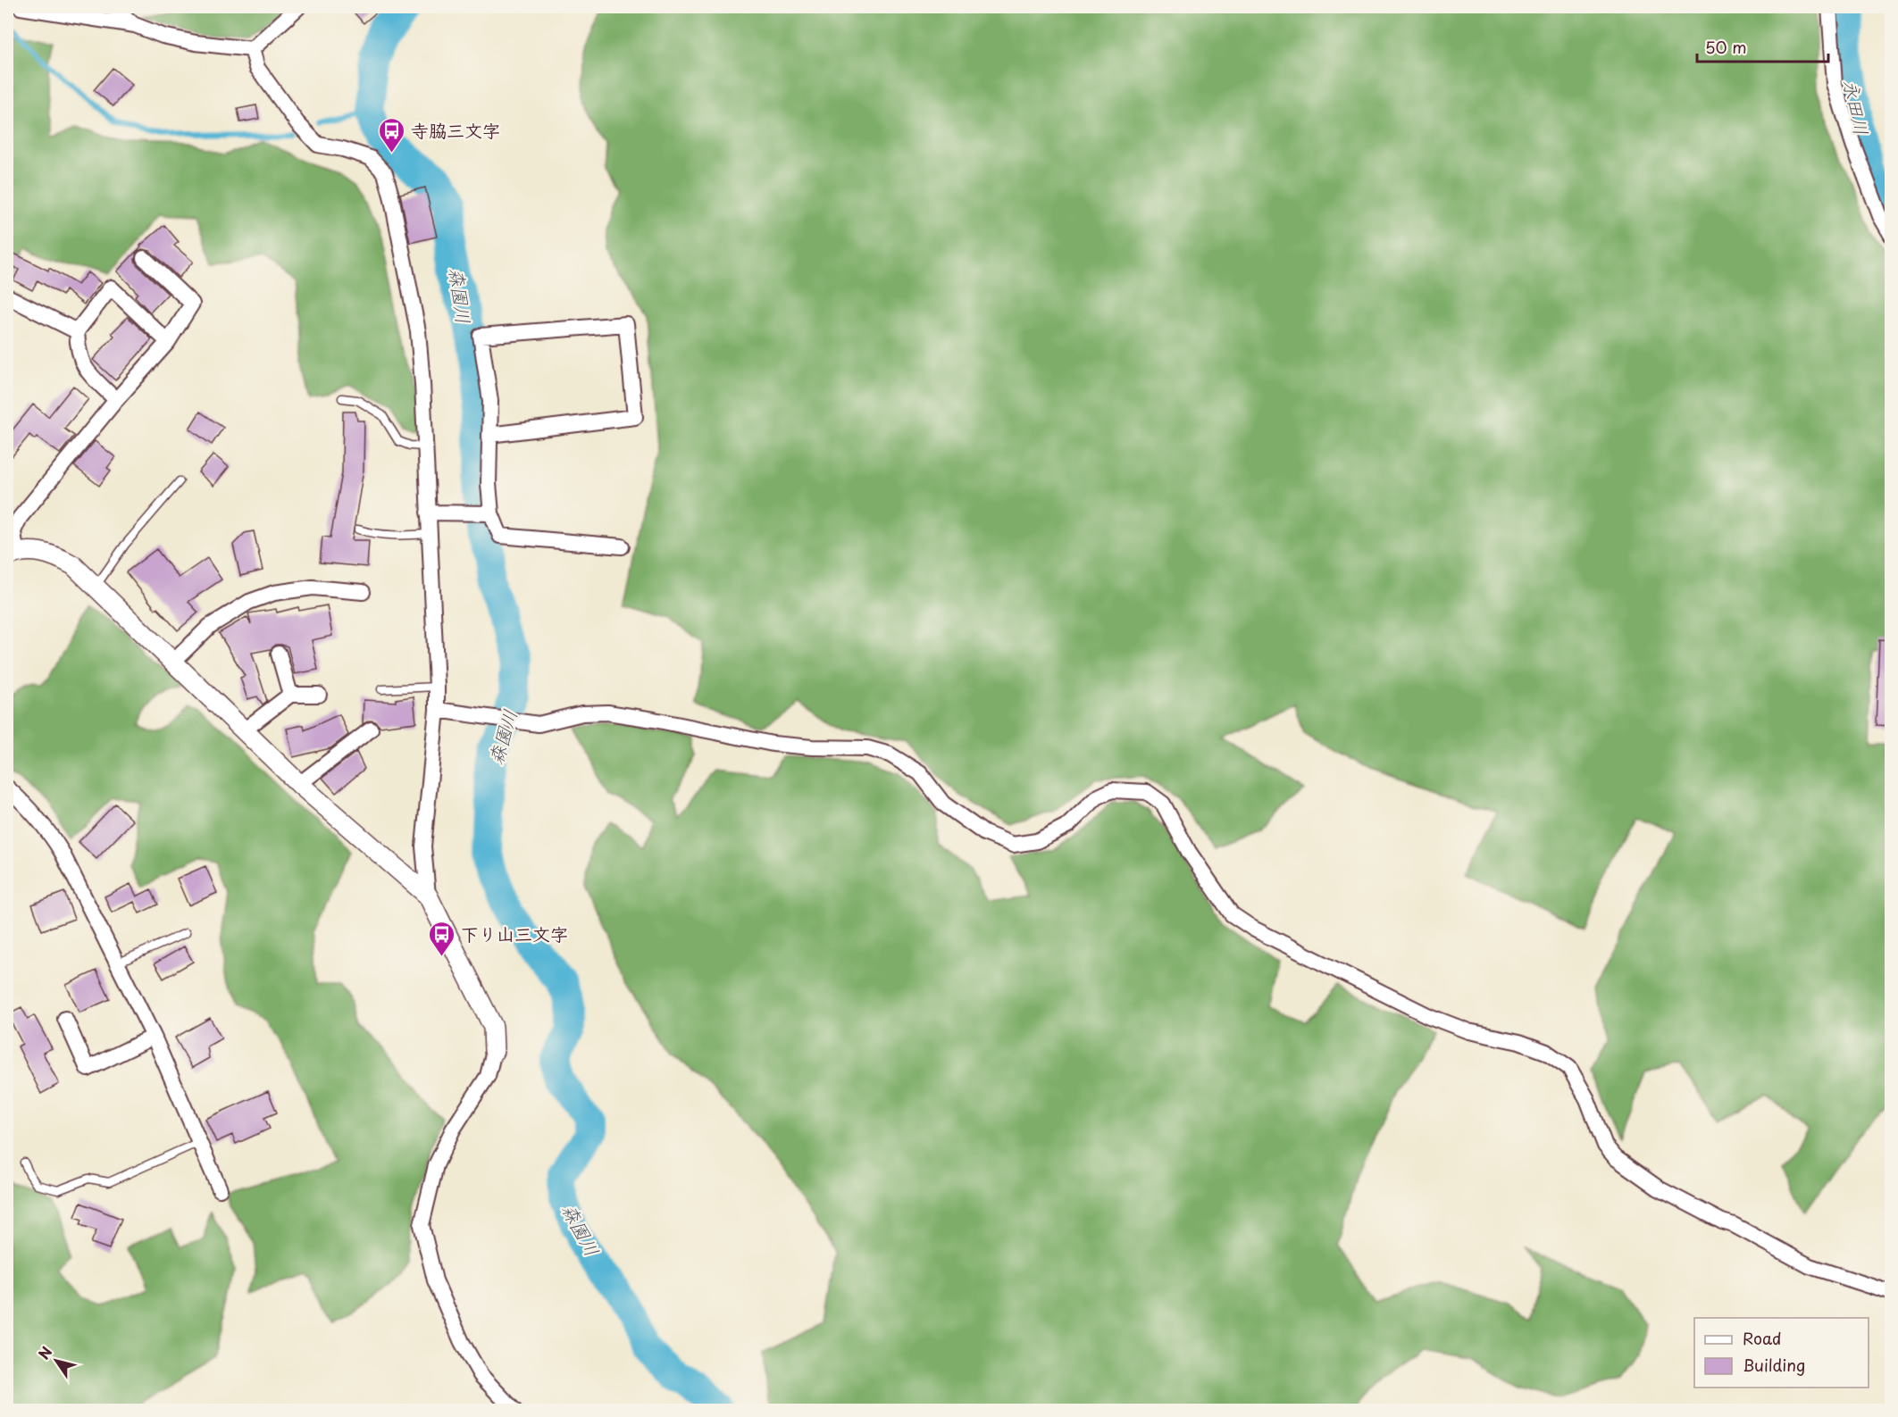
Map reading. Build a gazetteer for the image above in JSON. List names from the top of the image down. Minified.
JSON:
{"water":["永田川","森園川"],"places":{"bus stop":["寺脇三文字","下り山三文字"]},"legend":["Road","Building"],"scale_bar":"50 m","north":"top left"}
